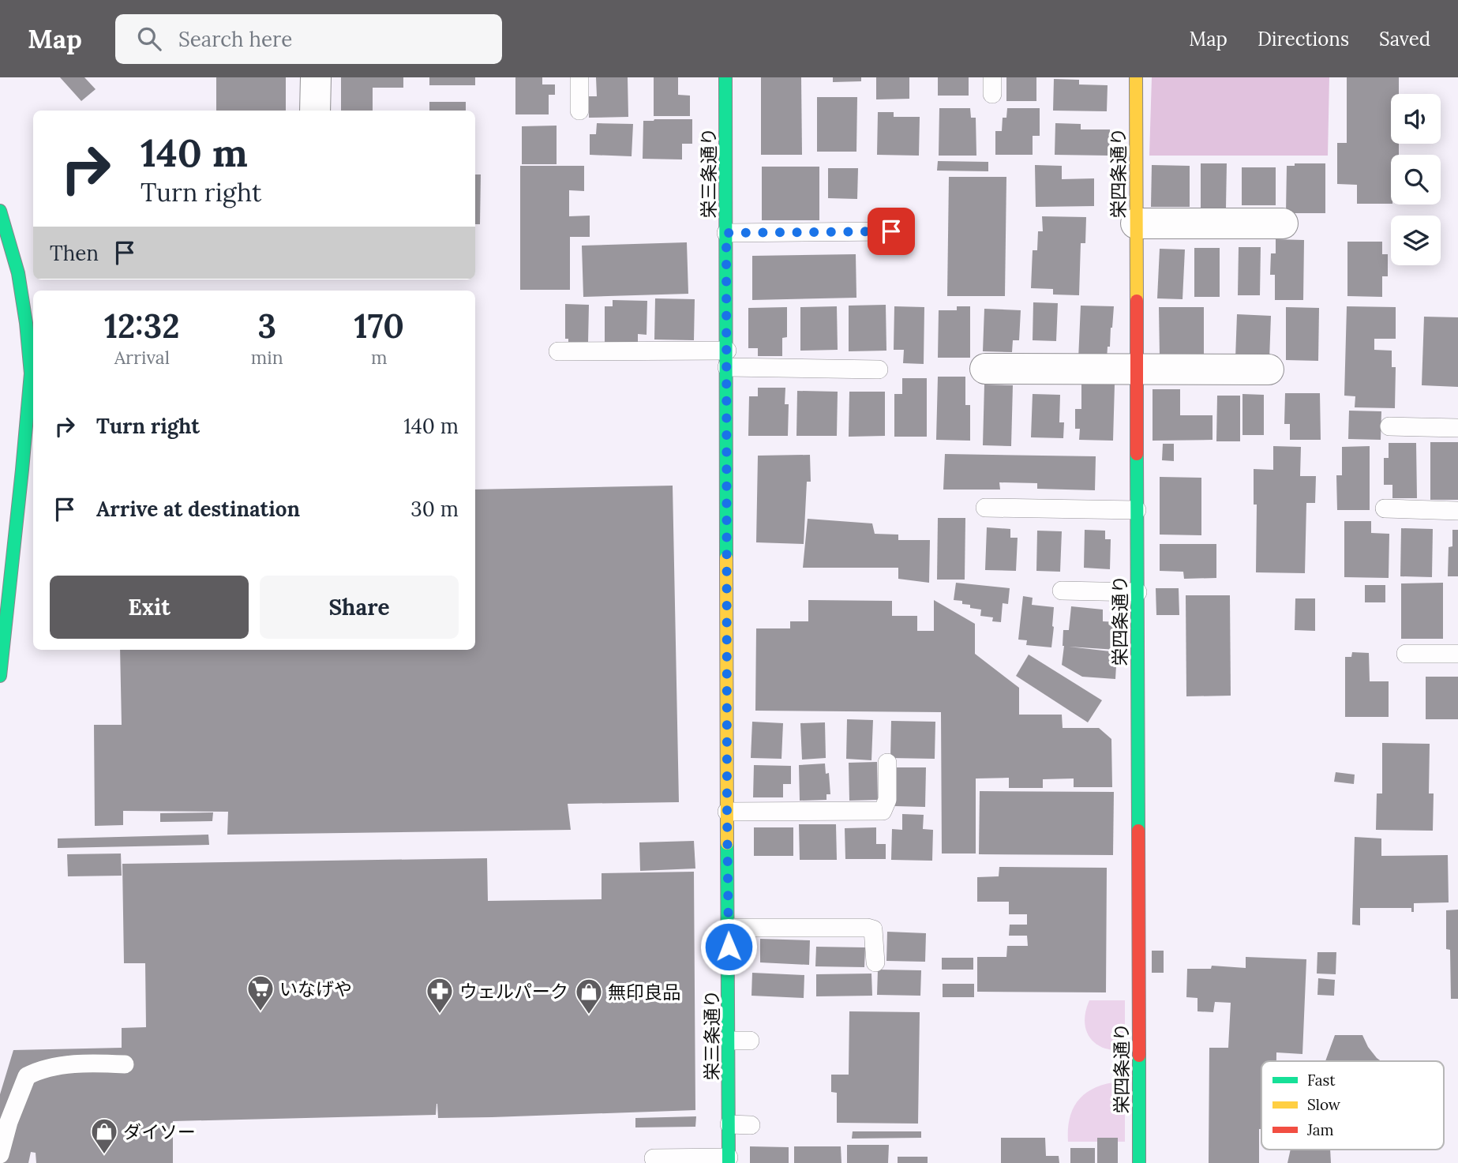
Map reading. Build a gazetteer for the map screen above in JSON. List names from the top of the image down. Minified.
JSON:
{"streets":{"street":["栄三条通り","栄四条通り"]},"places":{"supermarket":["いなげや"],"pharmacy":["ウェルパーク"],"shop":["無印良品","ダイソー"]},"legend":["Fast","Slow","Jam"],"page":{"header":"Map","search":"Search here","nav":["Map","Directions","Saved"],"turn":["140 m","Turn right"],"then":"Then","eta":["12:32","Arrival","3","min","170","m"],"list":[{"name":"Turn right","value":"140 m"},{"name":"Arrive at destination","value":"30 m"}],"buttons":["Exit","Share"]}}
